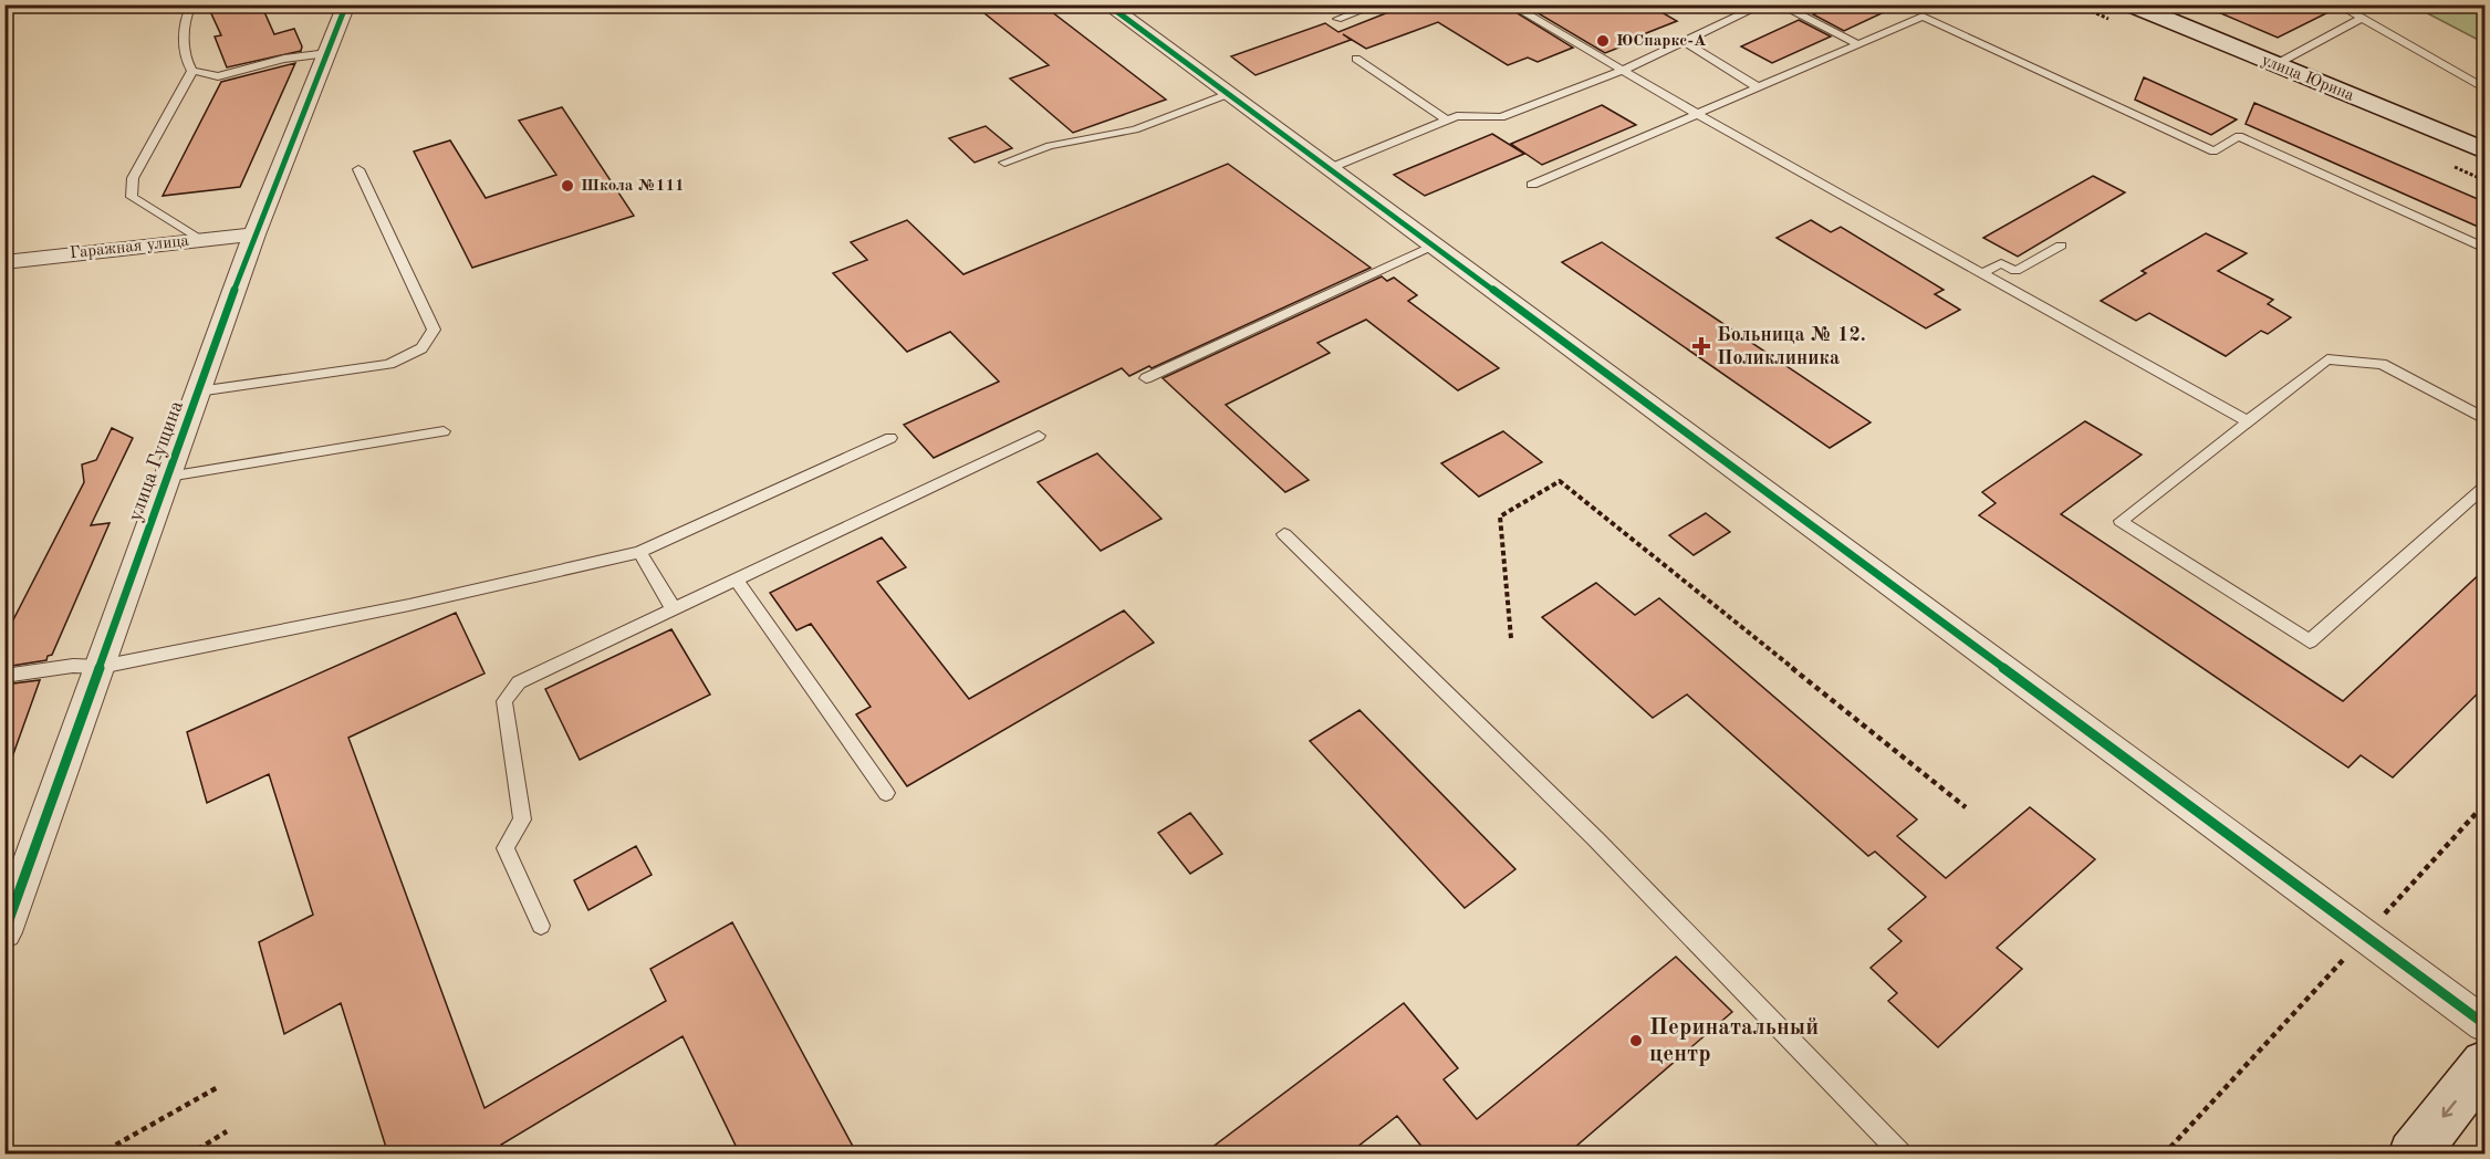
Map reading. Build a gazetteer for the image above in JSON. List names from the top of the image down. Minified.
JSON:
{"streets":{"main road":["улица Юрина"],"street":["Гаражная улица","улица Гущина"]},"crossings":[["Гаражная улица","улица Гущина"]],"places":{"other":["ЮСпаркс-А","Школа №111","Перинатальный центр"],"health":["Больница № 12. Поликлиника"]}}
